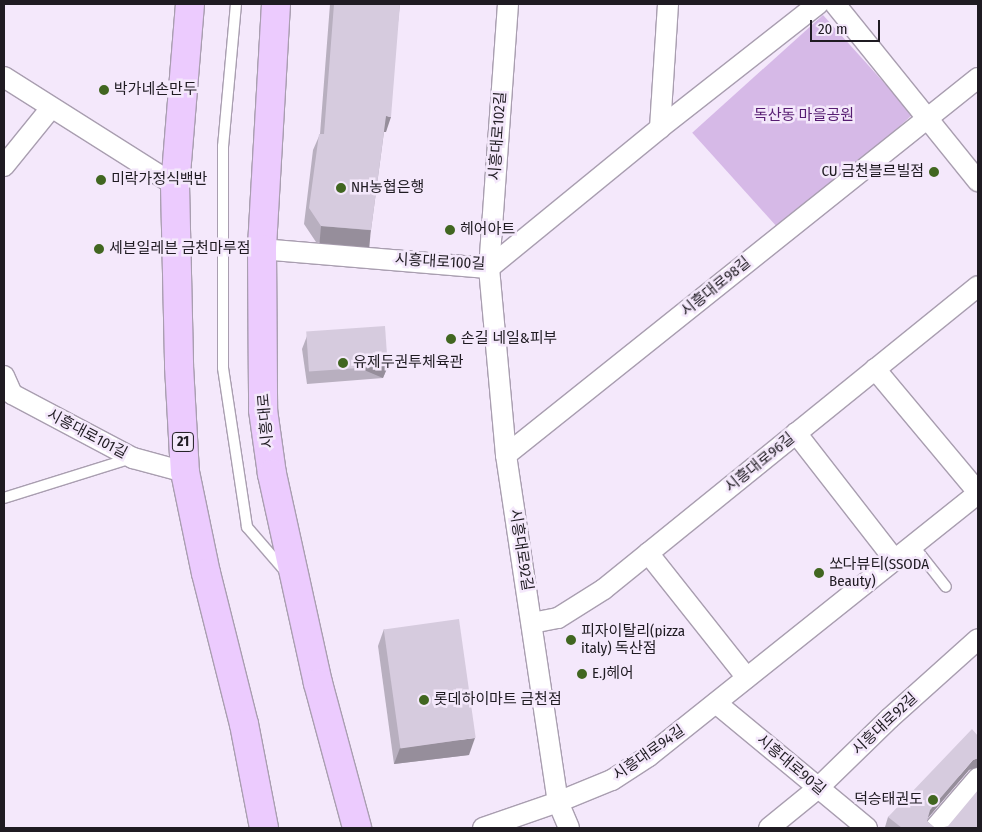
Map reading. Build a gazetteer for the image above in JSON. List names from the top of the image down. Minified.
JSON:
{"streets":{"main road":["시흥대로","21"],"street":["시흥대로102길","시흥대로100길","시흥대로98길","시흥대로101길","시흥대로96길","시흥대로92길","시흥대로94길","시흥대로90길"]},"crossings":[["시흥대로102길","시흥대로100길"],["시흥대로102길","시흥대로92길"],["시흥대로100길","시흥대로"],["시흥대로100길","시흥대로92길"],["시흥대로98길","시흥대로92길"],["시흥대로101길","21"],["시흥대로96길","시흥대로92길"],["시흥대로96길","시흥대로94길"],["시흥대로92길","시흥대로94길"],["시흥대로92길","시흥대로90길"],["시흥대로94길","시흥대로90길"]],"parks":["독산동 마을공원"],"places":["박가네손만두","CU 금천블르빌점","미락가정식백반","NH농협은행","헤어아트","세븐일레븐 금천마루점","손길 네일&피부","유제두권투체육관","쏘다뷰티(SSODA Beauty)","피자이탈리(pizza italy) 독산점","E.J헤어","롯데하이마트 금천점","덕승태권도"],"scale_bar":"20 m"}
